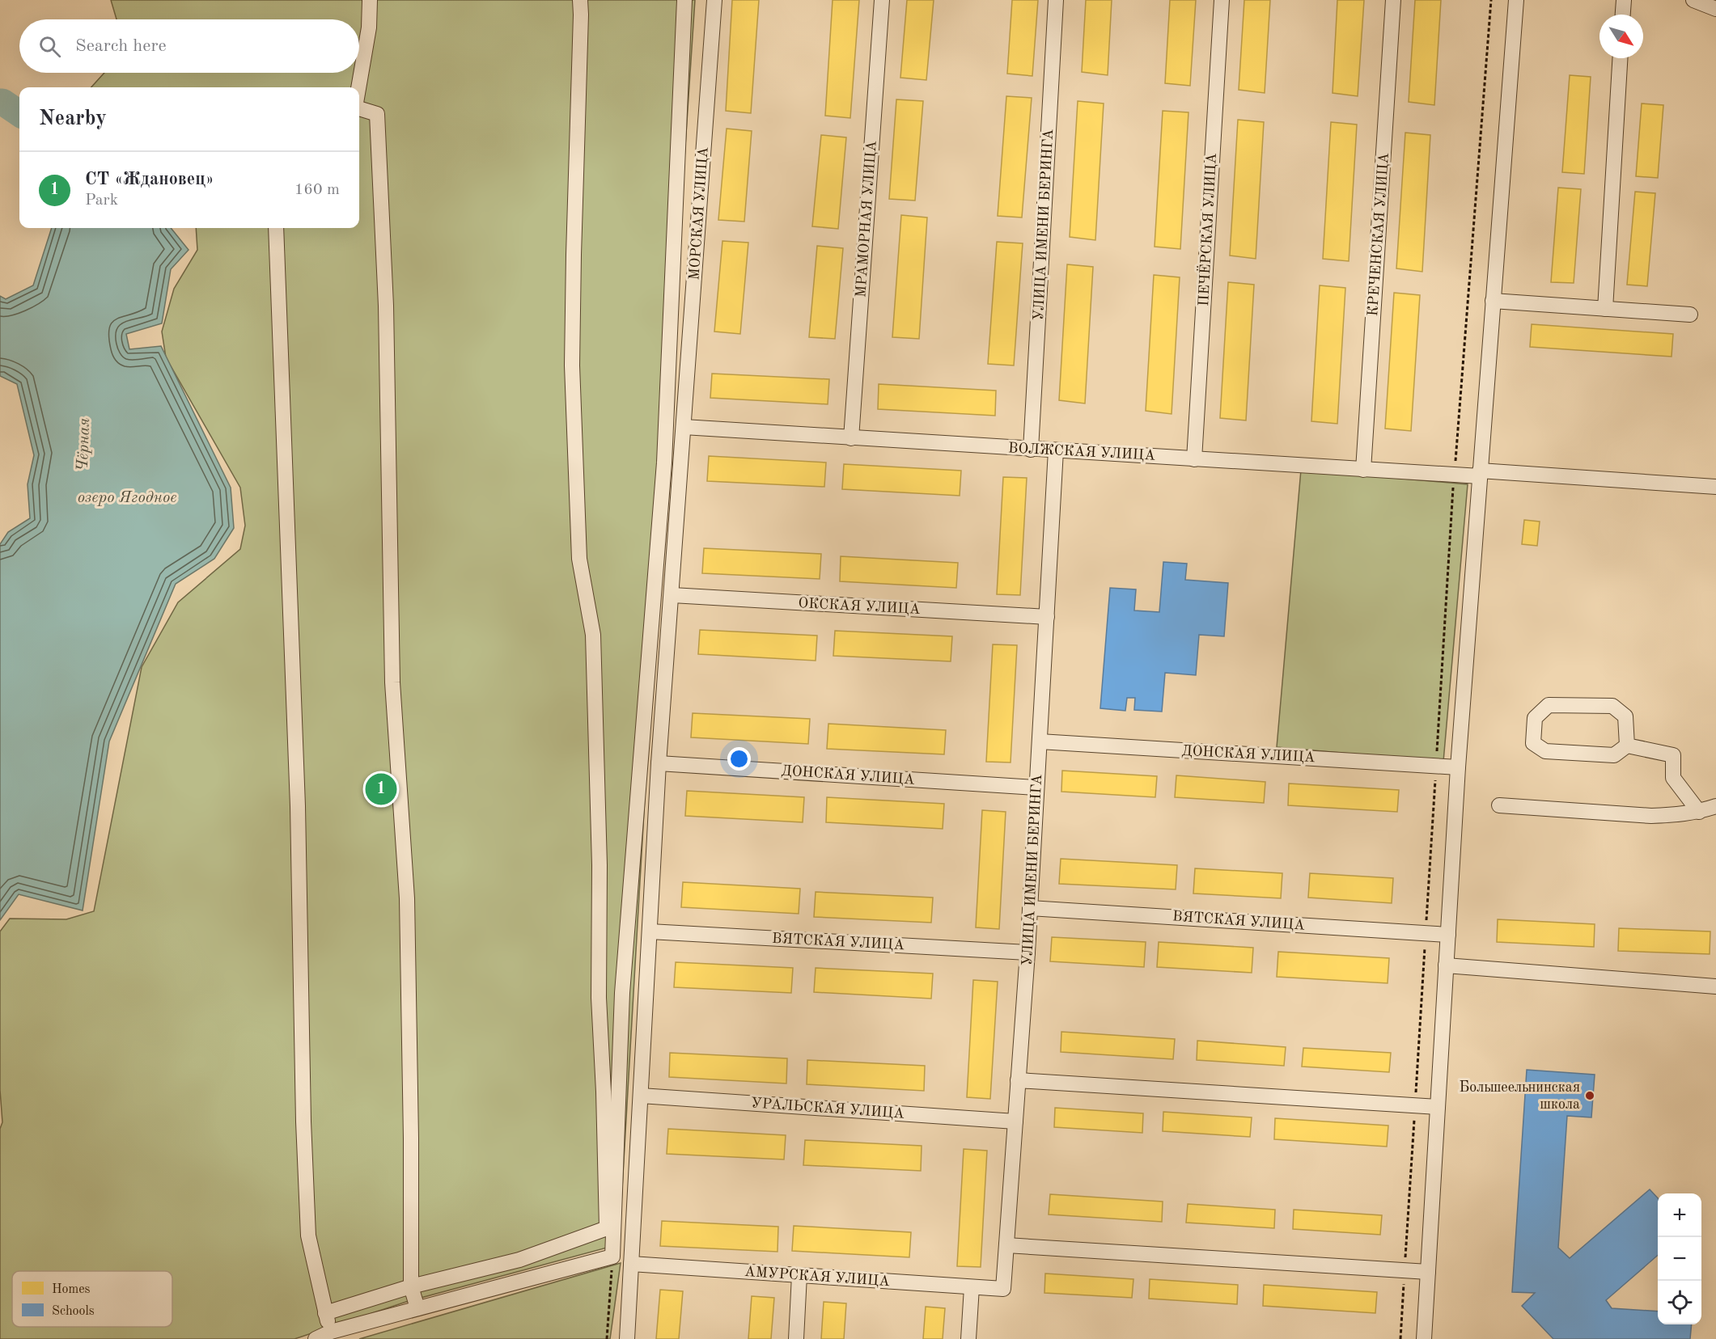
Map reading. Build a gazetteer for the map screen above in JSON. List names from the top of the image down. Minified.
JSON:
{"streets":{"street":["МОРСКАЯ УЛИЦА","МРАМОРНАЯ УЛИЦА","УЛИЦА ИМЕНИ БЕРИНГА","ПЕЧЁРСКАЯ УЛИЦА","КРЕЧЕНСКАЯ УЛИЦА","ВОЛЖСКАЯ УЛИЦА","ОКСКАЯ УЛИЦА","ДОНСКАЯ УЛИЦА","ВЯТСКАЯ УЛИЦА","УРАЛЬСКАЯ УЛИЦА","АМУРСКАЯ УЛИЦА"]},"crossings":[["МОРСКАЯ УЛИЦА","ВОЛЖСКАЯ УЛИЦА"],["МОРСКАЯ УЛИЦА","ОКСКАЯ УЛИЦА"],["МОРСКАЯ УЛИЦА","ДОНСКАЯ УЛИЦА"],["МОРСКАЯ УЛИЦА","ВЯТСКАЯ УЛИЦА"],["МОРСКАЯ УЛИЦА","УРАЛЬСКАЯ УЛИЦА"],["МОРСКАЯ УЛИЦА","АМУРСКАЯ УЛИЦА"],["МРАМОРНАЯ УЛИЦА","ВОЛЖСКАЯ УЛИЦА"],["УЛИЦА ИМЕНИ БЕРИНГА","ВОЛЖСКАЯ УЛИЦА"],["УЛИЦА ИМЕНИ БЕРИНГА","ОКСКАЯ УЛИЦА"],["УЛИЦА ИМЕНИ БЕРИНГА","ДОНСКАЯ УЛИЦА"],["УЛИЦА ИМЕНИ БЕРИНГА","ВЯТСКАЯ УЛИЦА"],["УЛИЦА ИМЕНИ БЕРИНГА","УРАЛЬСКАЯ УЛИЦА"],["УЛИЦА ИМЕНИ БЕРИНГА","АМУРСКАЯ УЛИЦА"],["ПЕЧЁРСКАЯ УЛИЦА","ВОЛЖСКАЯ УЛИЦА"],["КРЕЧЕНСКАЯ УЛИЦА","ВОЛЖСКАЯ УЛИЦА"]],"water":["Чёрная","озеро Ягодное"],"places":["Большеельнинская школа"],"legend":["Homes","Schools"],"north":"bottom right","page":{"search":"Search here","heading":"Nearby","list":[{"mark":"1","name":"СТ «Ждановец»","note":"Park","value":"160 m"}],"pins":"1","map_buttons":["+","−"]}}
